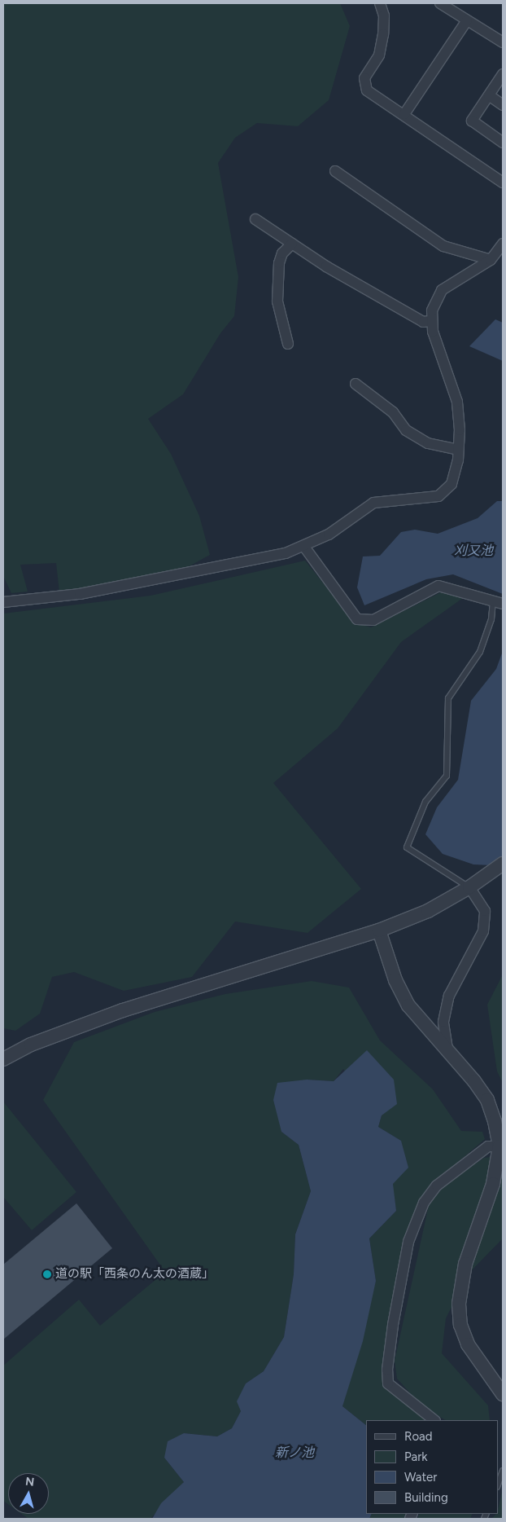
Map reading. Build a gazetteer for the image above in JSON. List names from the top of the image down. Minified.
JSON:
{"water":["刈又池","新ノ池"],"places":["道の駅「西条のん太の酒蔵」"],"legend":["Road","Park","Water","Building"],"north":"top"}
